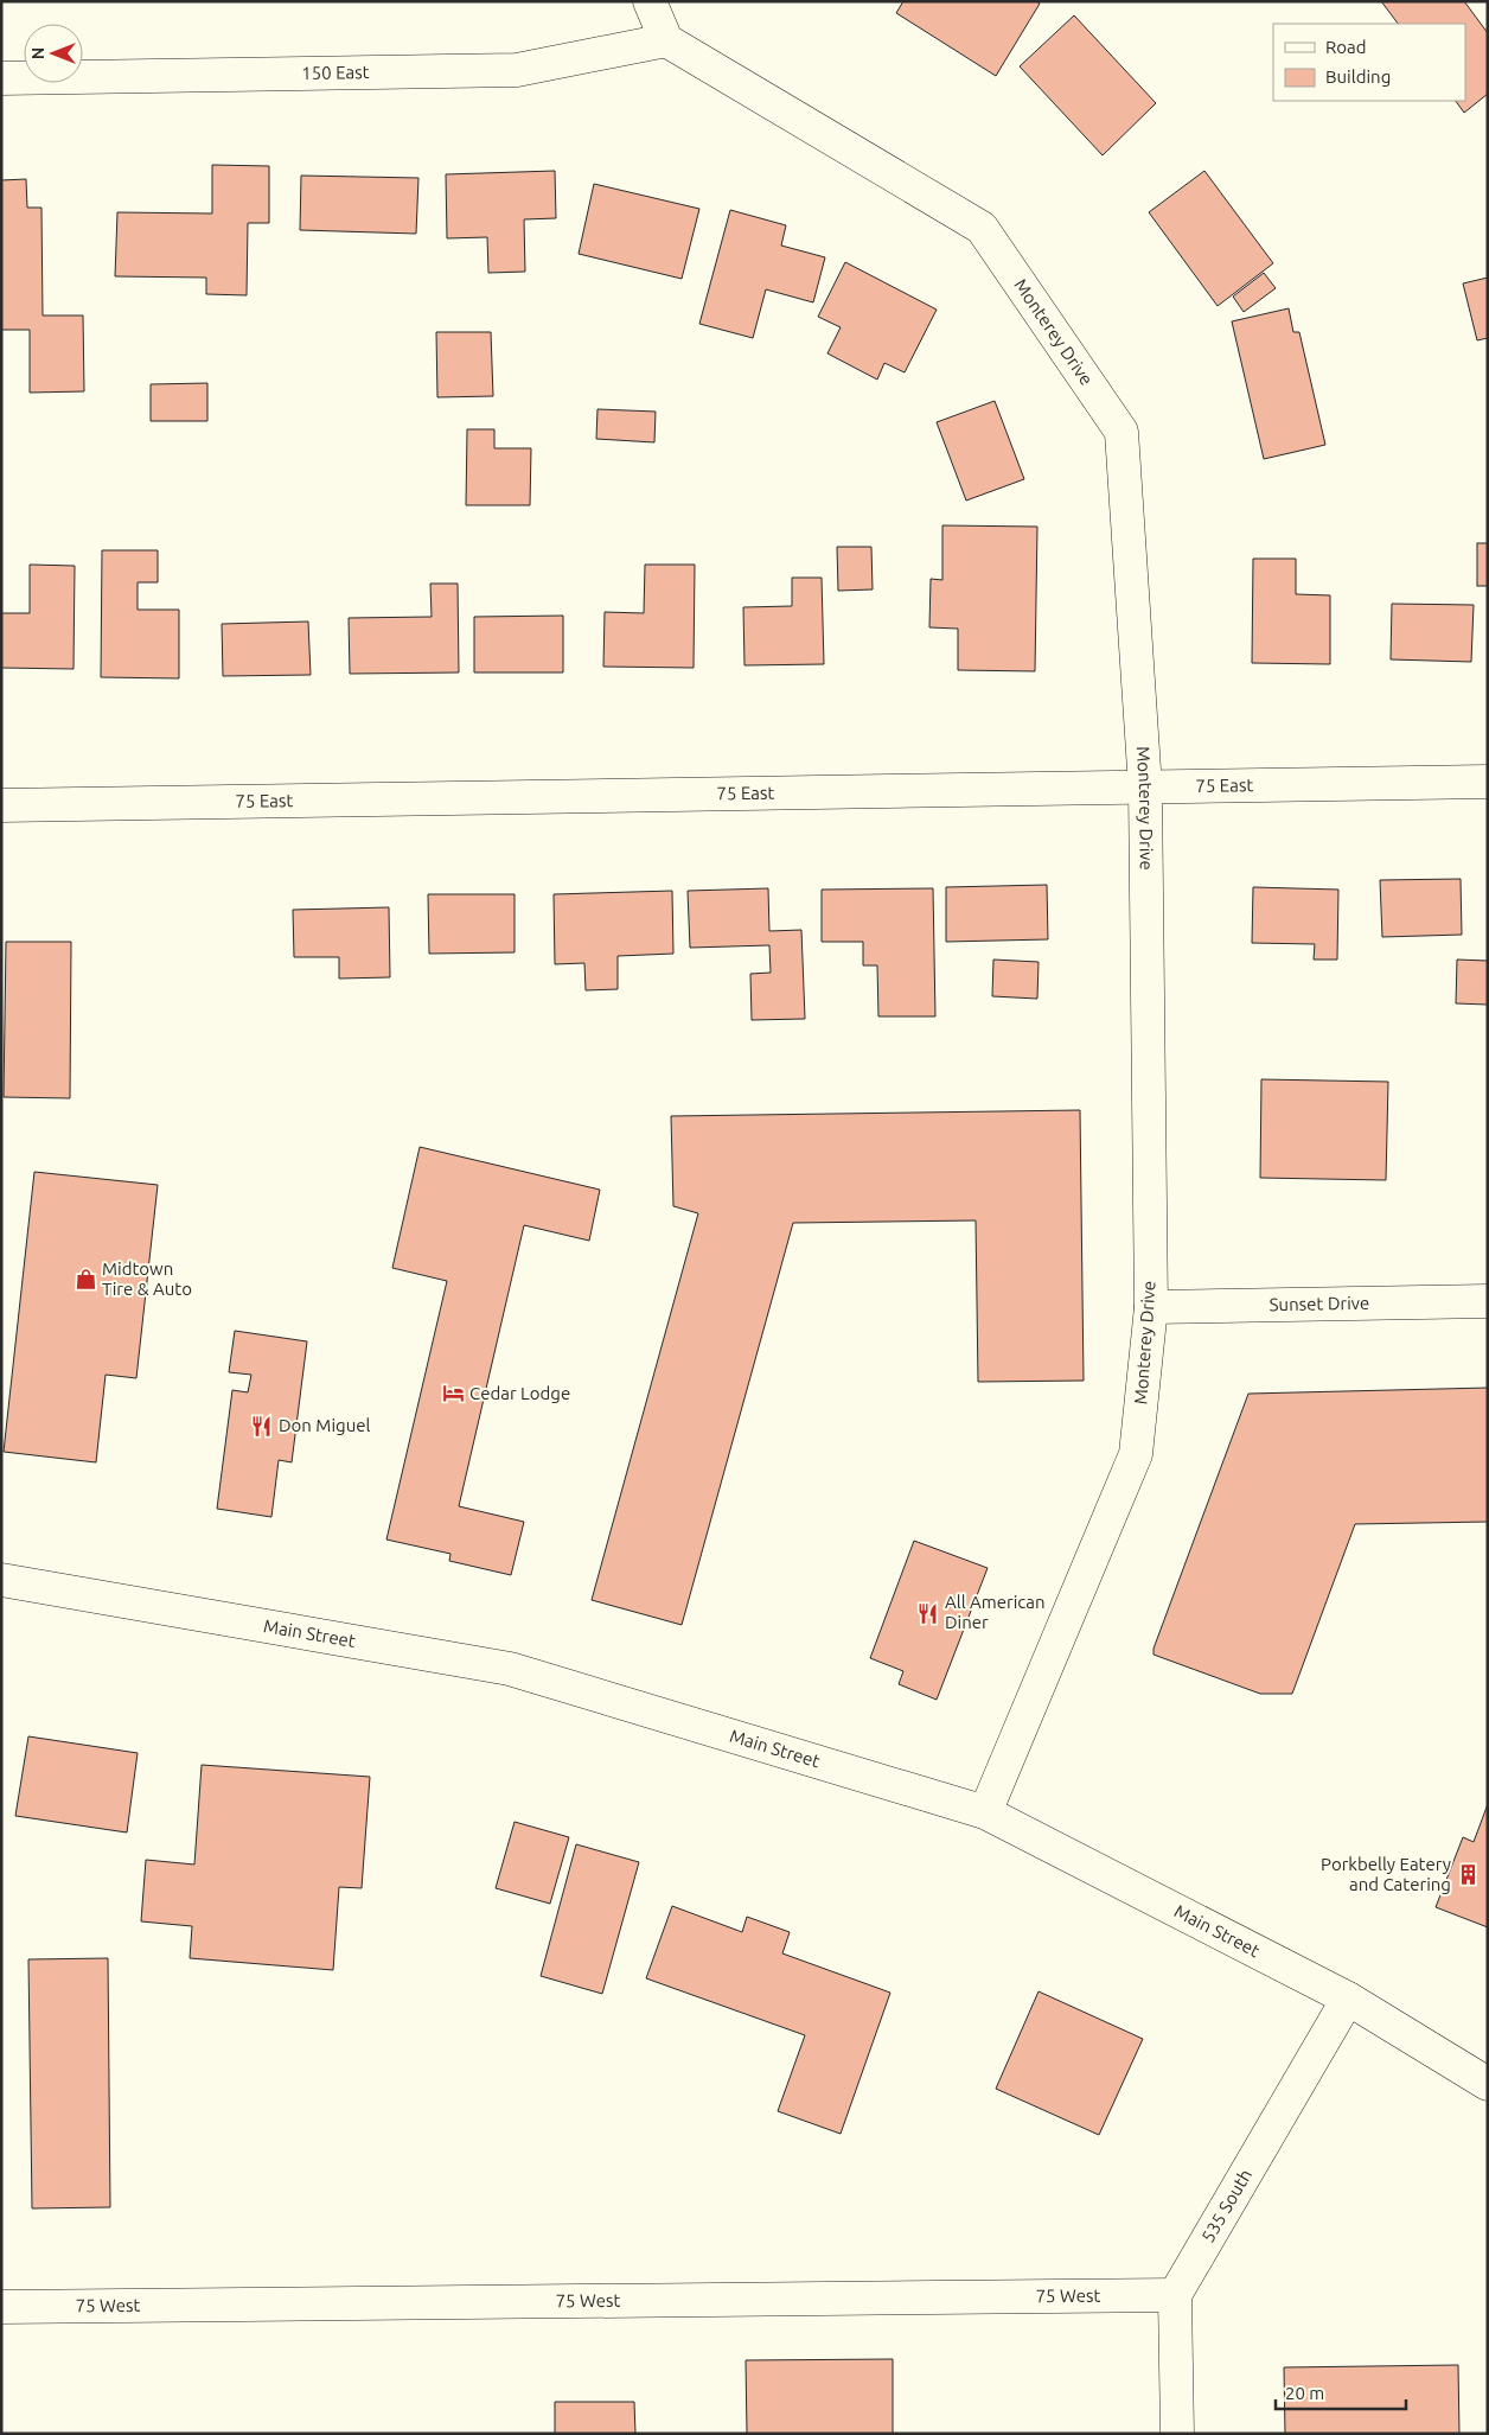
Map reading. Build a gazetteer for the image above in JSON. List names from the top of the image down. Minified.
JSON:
{"streets":{"street":["150 East","Monterey Drive","75 East","Sunset Drive","Main Street","535 South","75 West"]},"crossings":[["150 East","Monterey Drive"],["Monterey Drive","75 East"],["Monterey Drive","Sunset Drive"],["Monterey Drive","Main Street"],["Main Street","535 South"],["535 South","75 West"]],"places":{"shop":["Midtown Tire & Auto"],"hotel":["Cedar Lodge"],"restaurant":["Don Miguel","All American Diner"],"building":["Porkbelly Eatery and Catering"]},"legend":["Road","Building"],"scale_bar":"20 m","north":"left"}
